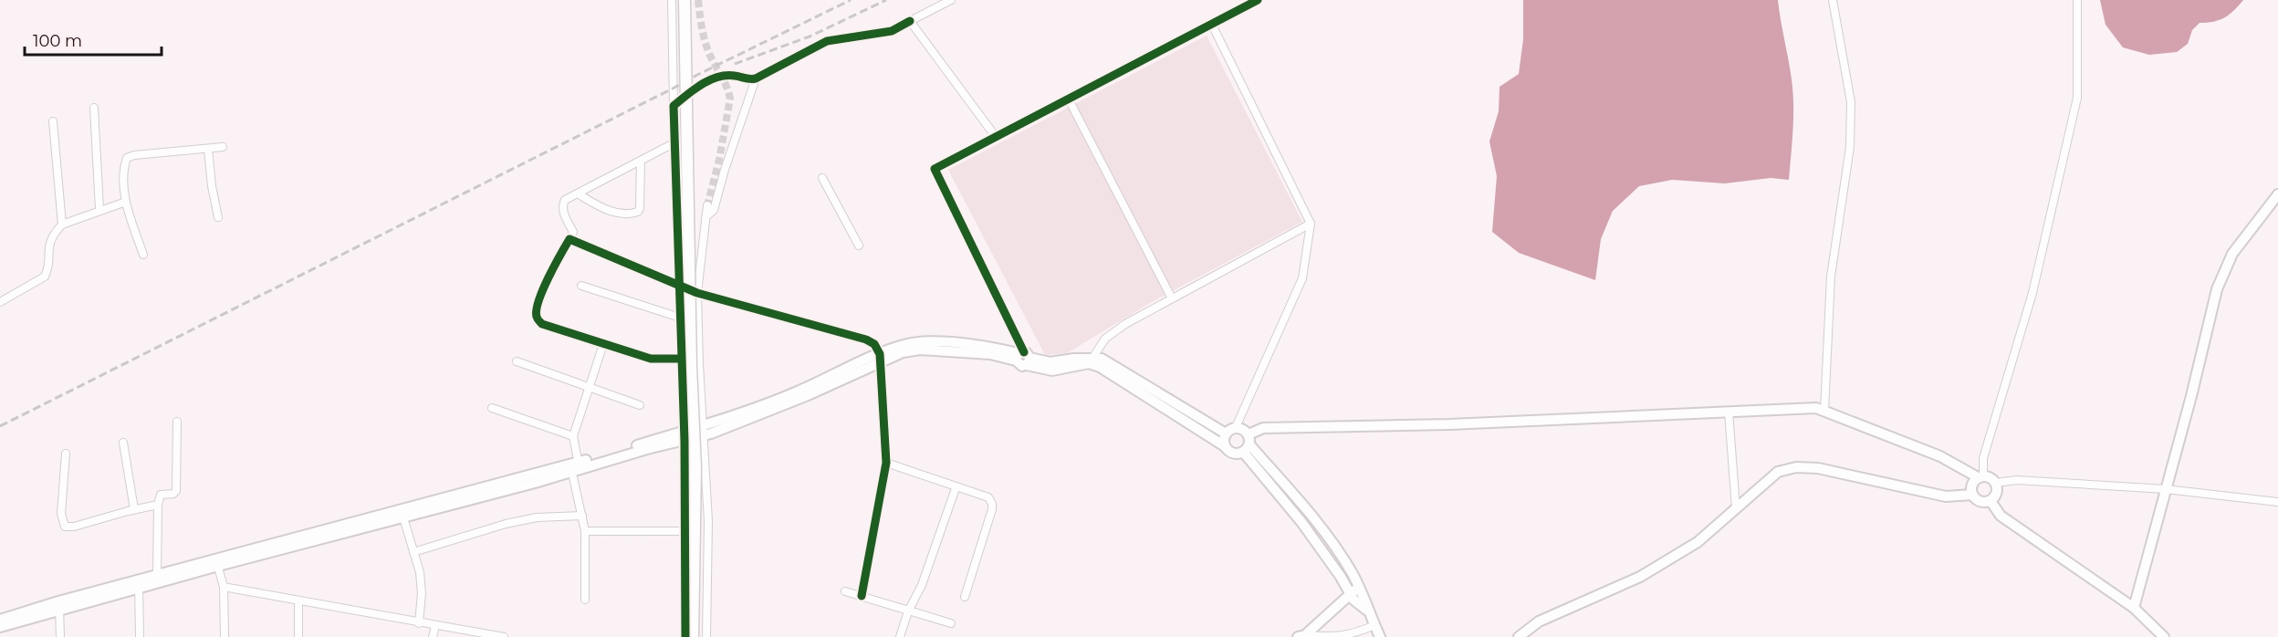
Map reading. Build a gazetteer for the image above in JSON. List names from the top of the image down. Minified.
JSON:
{"scale_bar":"100 m"}
